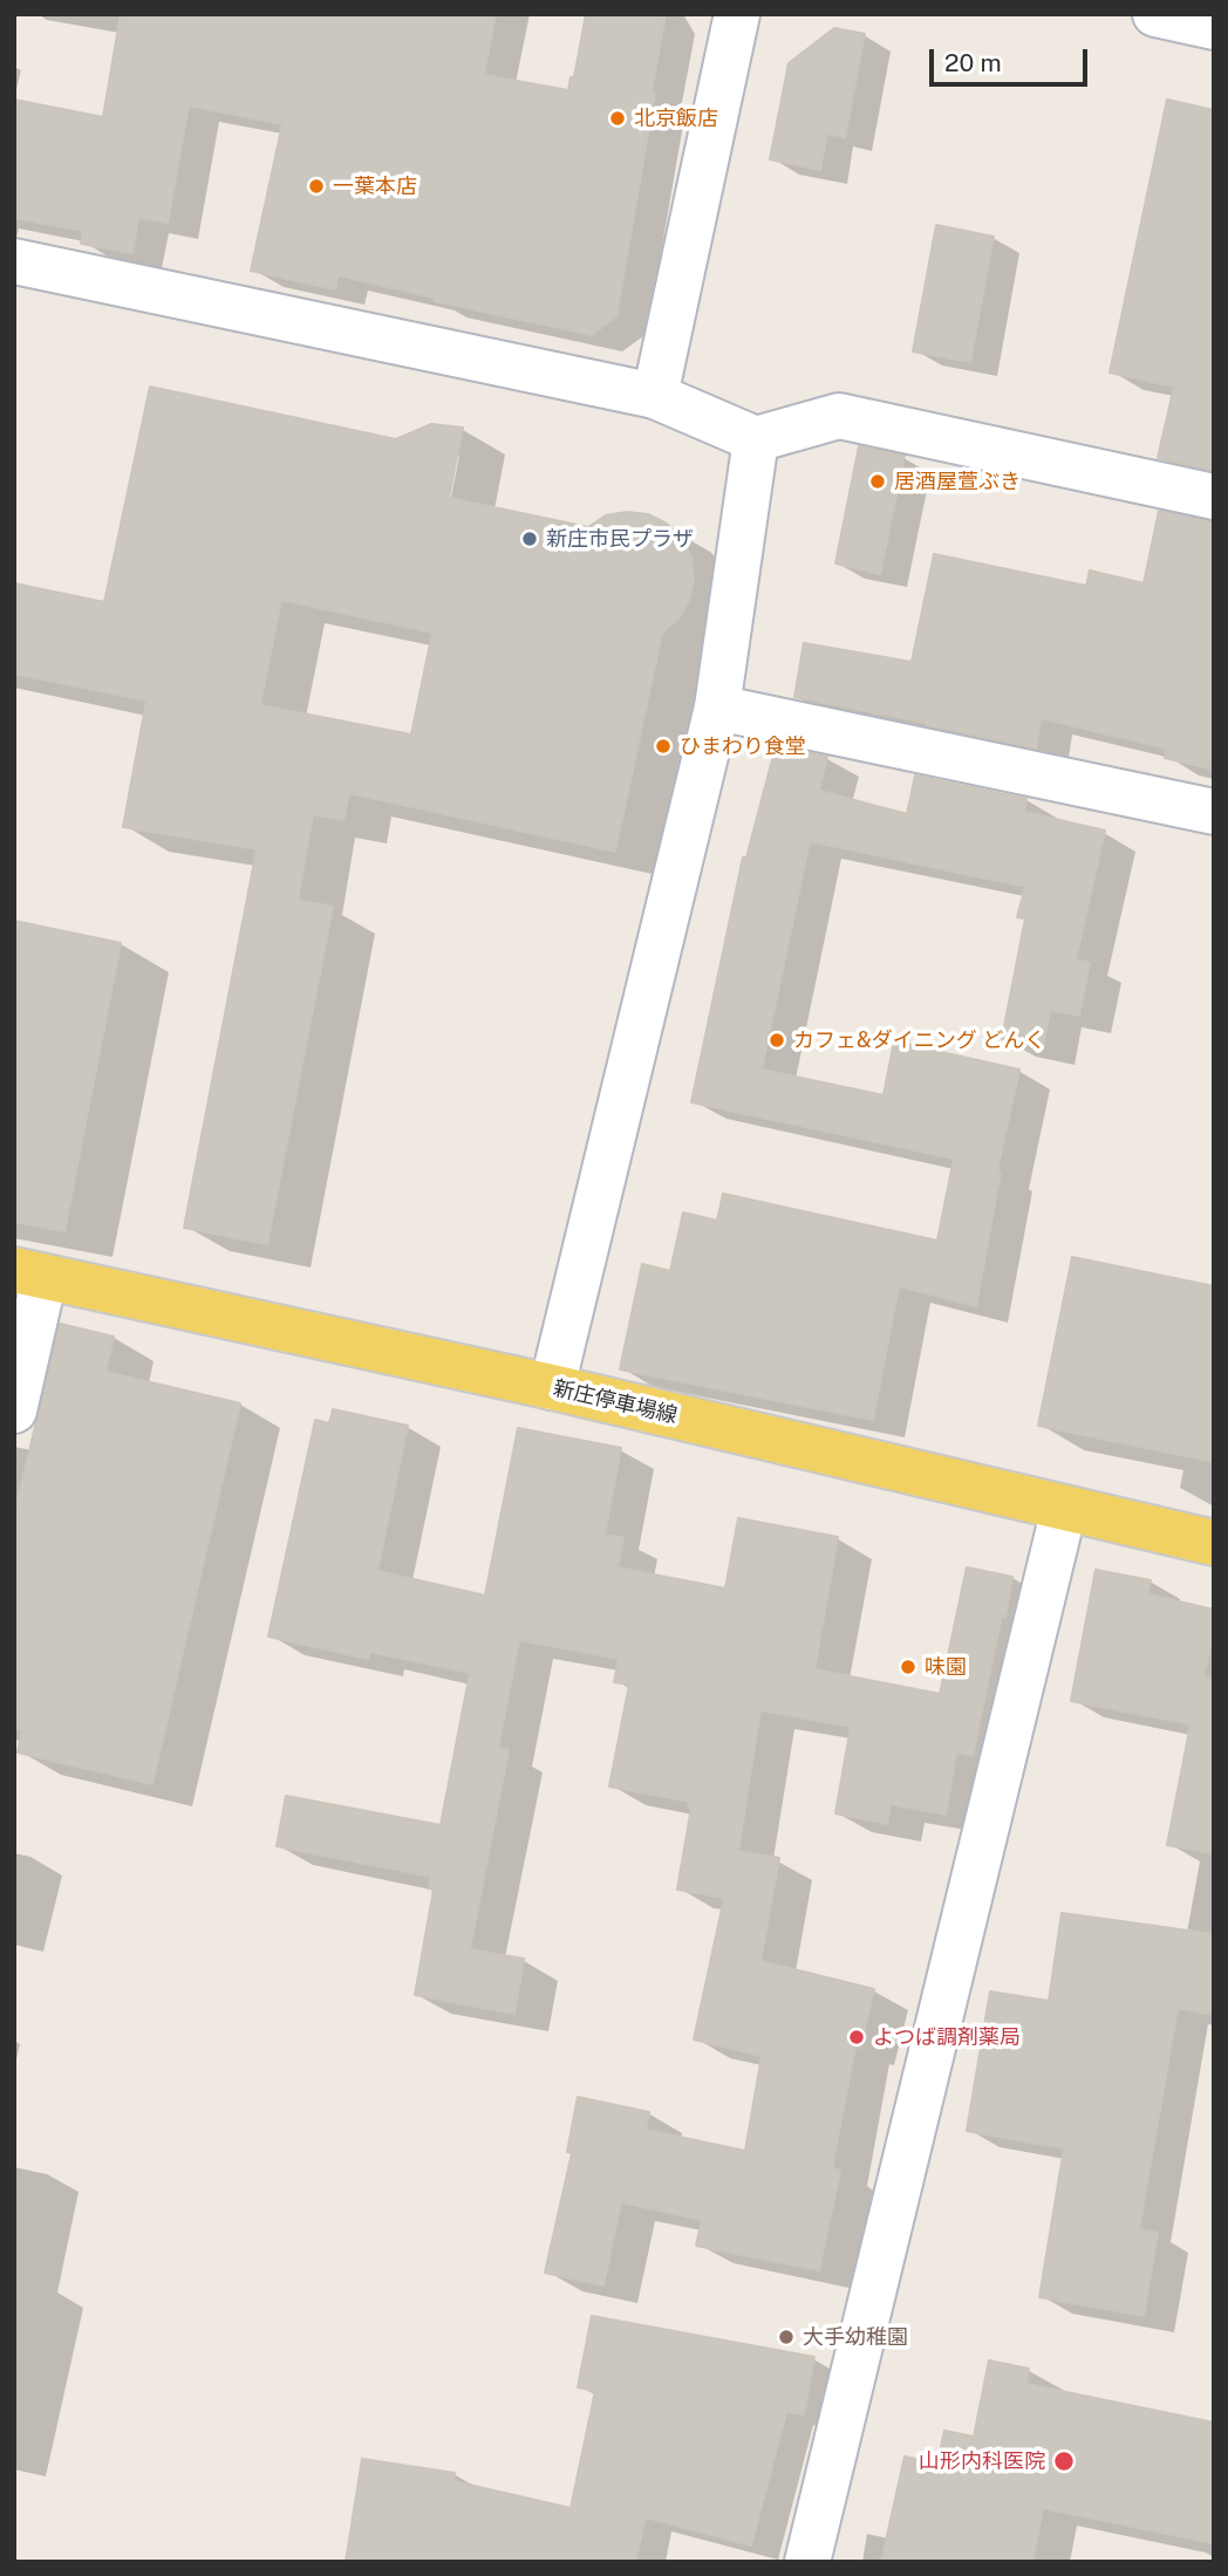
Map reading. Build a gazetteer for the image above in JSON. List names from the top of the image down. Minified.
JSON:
{"streets":{"main road":["新庄停車場線"]},"places":["北京飯店","一葉本店","居酒屋萱ぶき","新庄市民プラザ","ひまわり食堂","カフェ&ダイニング どんく","味園","よつば調剤薬局","大手幼稚園","山形内科医院"],"scale_bar":"20 m"}
